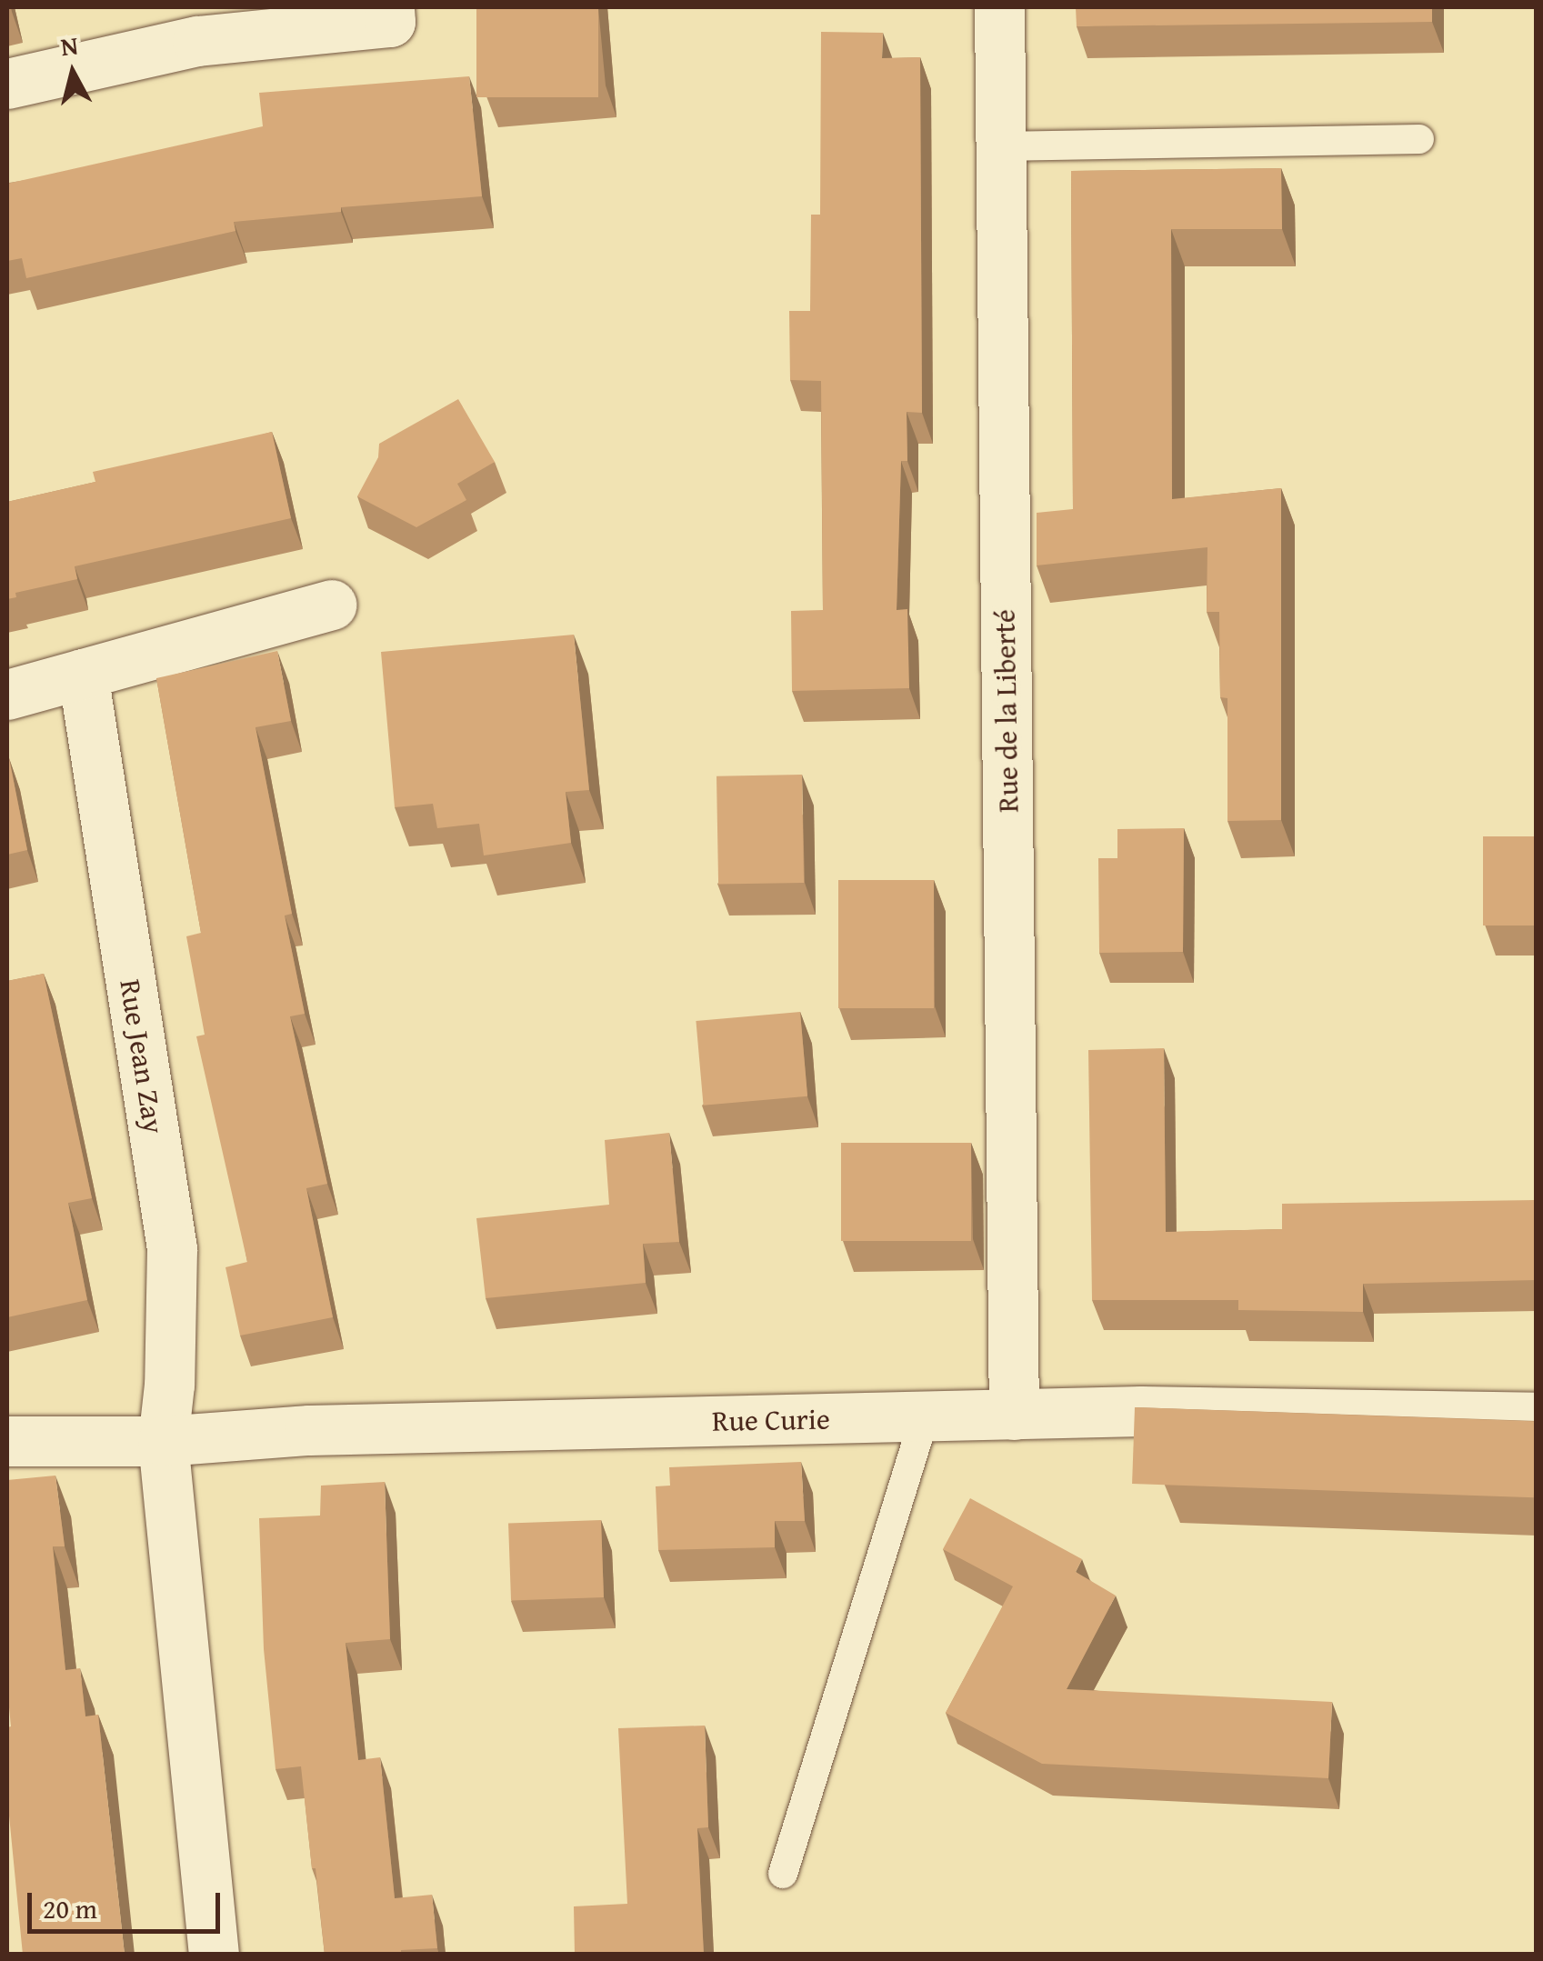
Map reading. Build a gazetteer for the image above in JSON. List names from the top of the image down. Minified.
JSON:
{"streets":{"street":["Rue de la Liberté","Rue Jean Zay","Rue Curie"]},"crossings":[["Rue de la Liberté","Rue Curie"],["Rue Jean Zay","Rue Curie"]],"scale_bar":"20 m","north":"top"}
